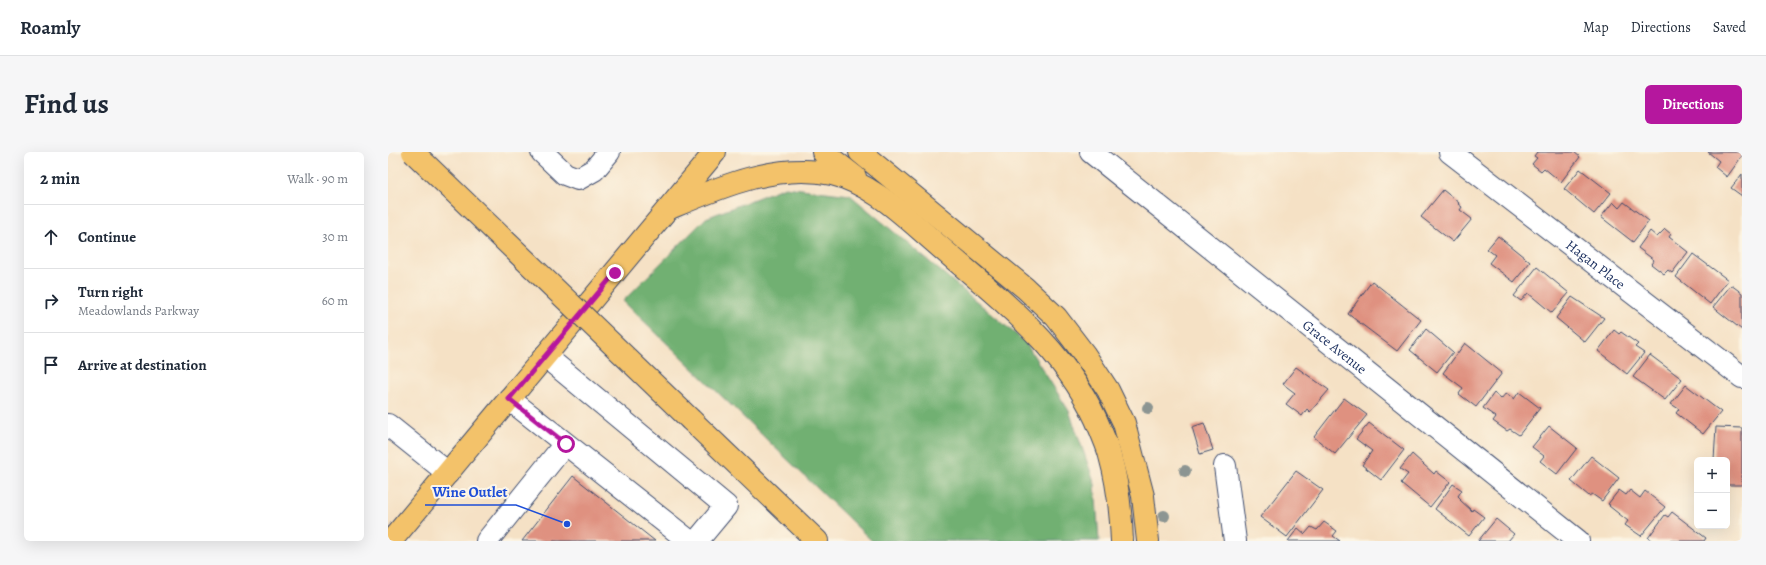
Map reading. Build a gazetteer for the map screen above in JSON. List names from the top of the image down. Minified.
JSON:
{"streets":{"street":["Hagan Place","Grace Avenue"]},"places":["Wine Outlet"],"page":{"header":"Roamly","nav":["Map","Directions","Saved"],"title":"Find us","buttons":"Directions","heading":["2 min","Walk · 90 m"],"list":[["Continue","30 m"],["Turn right","Meadowlands Parkway","60 m"],"Arrive at destination"],"map_buttons":["+","−"]}}
